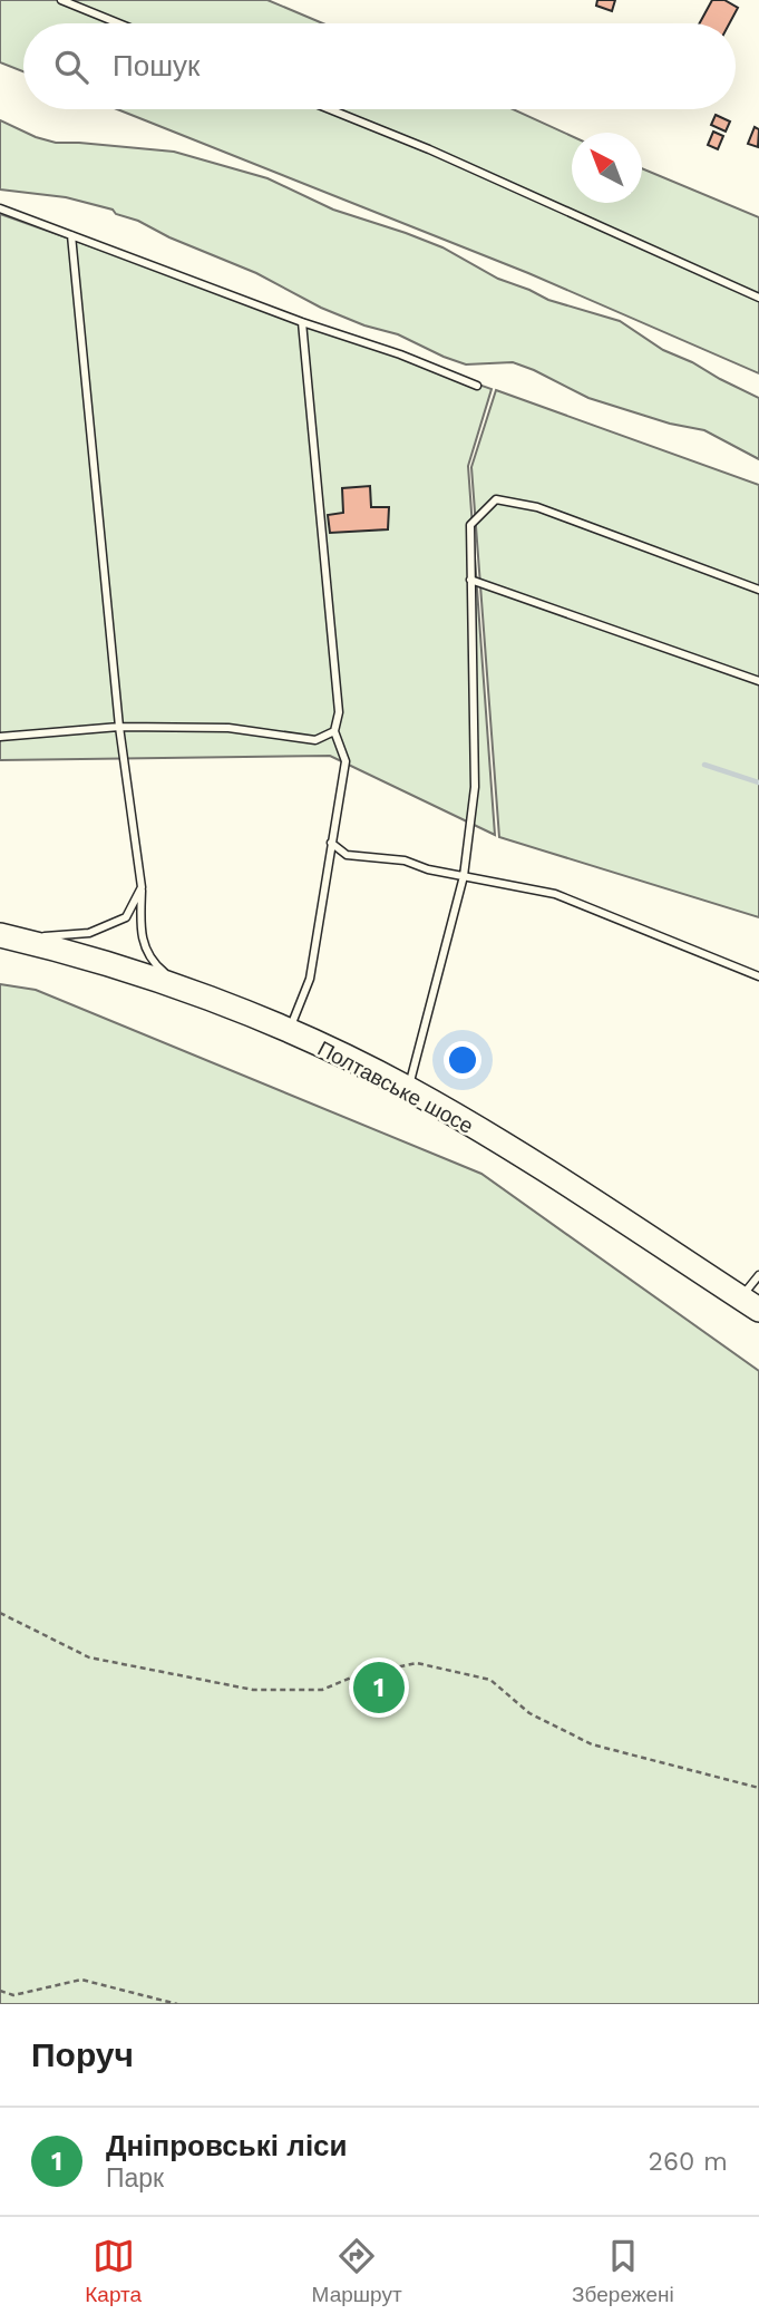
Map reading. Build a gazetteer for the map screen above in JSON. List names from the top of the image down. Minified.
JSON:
{"streets":{"main road":["Полтавське шосе"]},"north":"top left","page":{"search":"Пошук","pins":"1","heading":"Поруч","list":[{"mark":"1","name":"Дніпровські ліси","note":"Парк","value":"260 m"}],"nav":["Карта","Маршрут","Збережені"]}}
